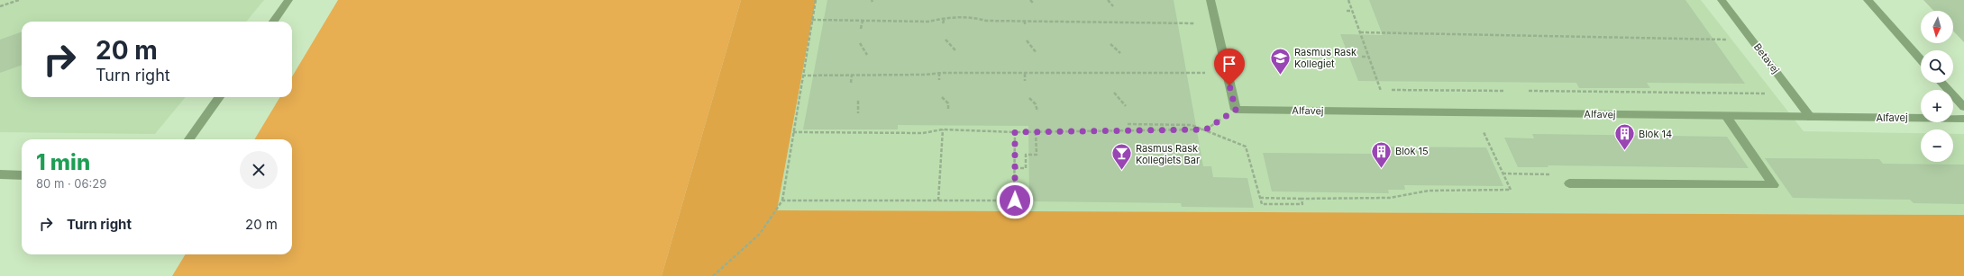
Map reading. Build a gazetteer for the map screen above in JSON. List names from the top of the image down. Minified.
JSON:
{"streets":{"street":["Betavej","Alfavej"]},"crossings":[["Betavej","Alfavej"]],"places":{"school or university":["Rasmus Rask Kollegiet"],"building":["Blok 14","Blok 15"],"bar":["Rasmus Rask Kollegiets Bar"]},"north":"bottom","page":{"map_buttons":["+","−"],"turn":["20 m","Turn right"],"heading":["1 min","80 m · 06:29"],"list":[{"name":"Turn right","value":"20 m"}]}}
